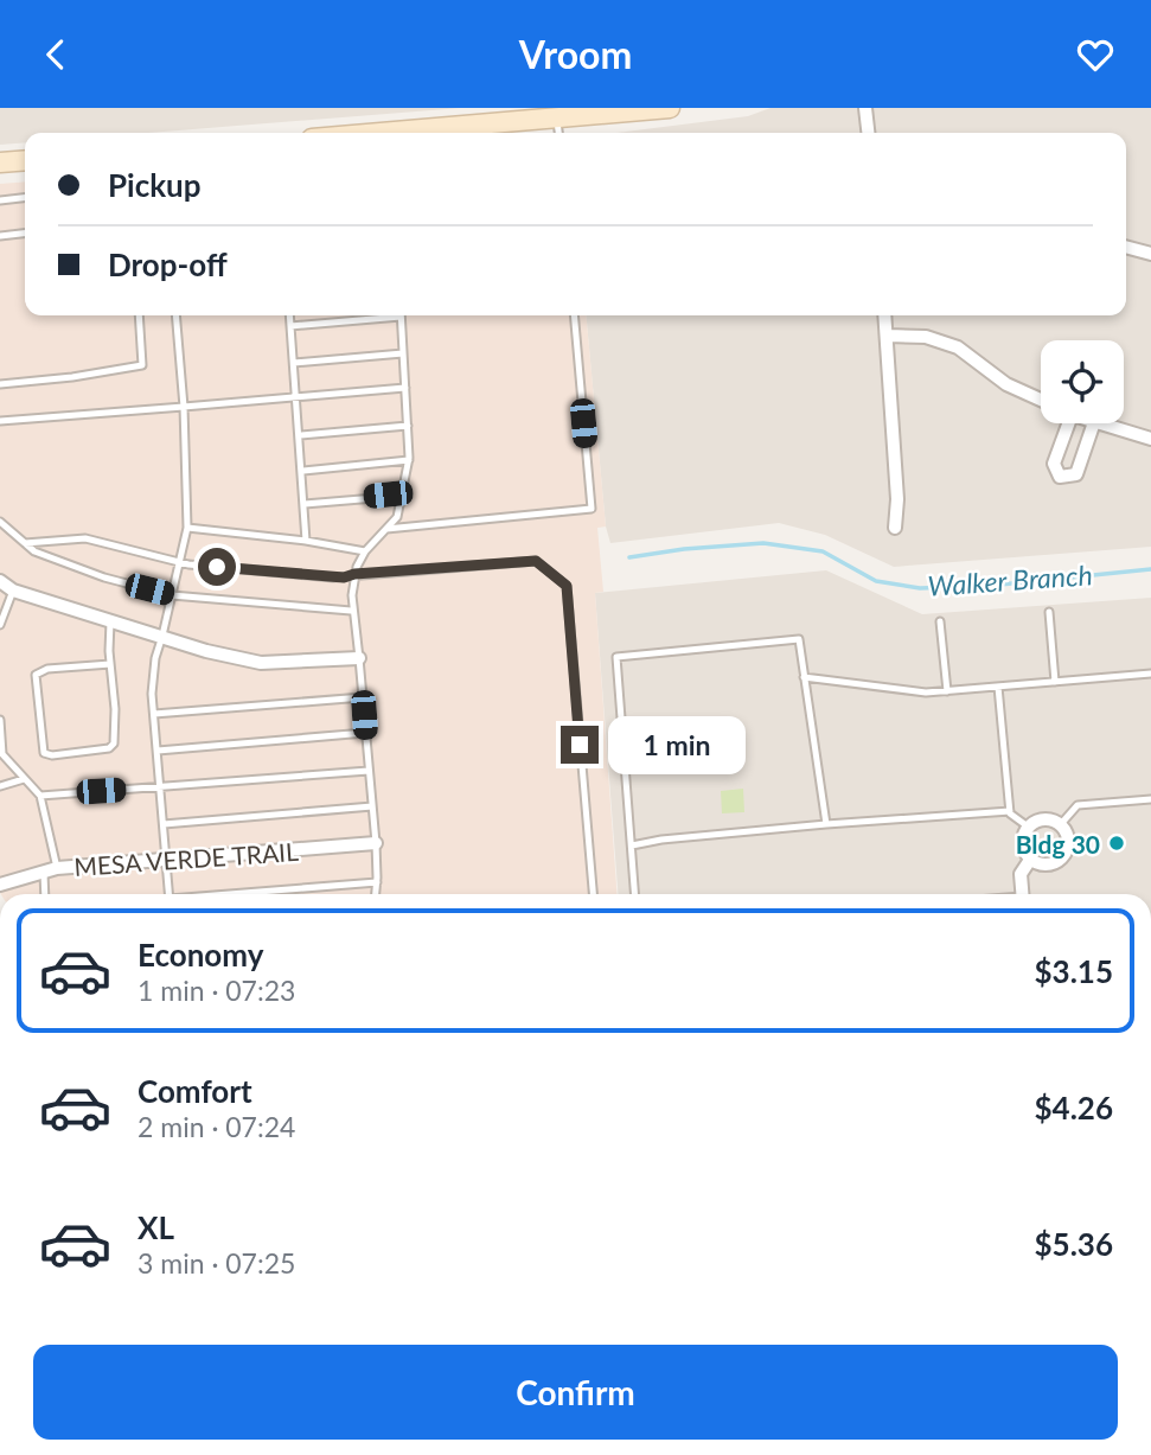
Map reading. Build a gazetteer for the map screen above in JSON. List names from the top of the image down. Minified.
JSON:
{"streets":{"street":["MESA VERDE TRAIL"]},"water":["Walker Branch"],"places":["Bldg 30"],"page":{"header":"Vroom","banner":["Pickup","Drop-off"],"bubble":"1 min","list":[{"name":"Economy","note":"1 min · 07:23","value":"$3.15"},{"name":"Comfort","note":"2 min · 07:24","value":"$4.26"},{"name":"XL","note":"3 min · 07:25","value":"$5.36"}],"buttons":"Confirm"}}
